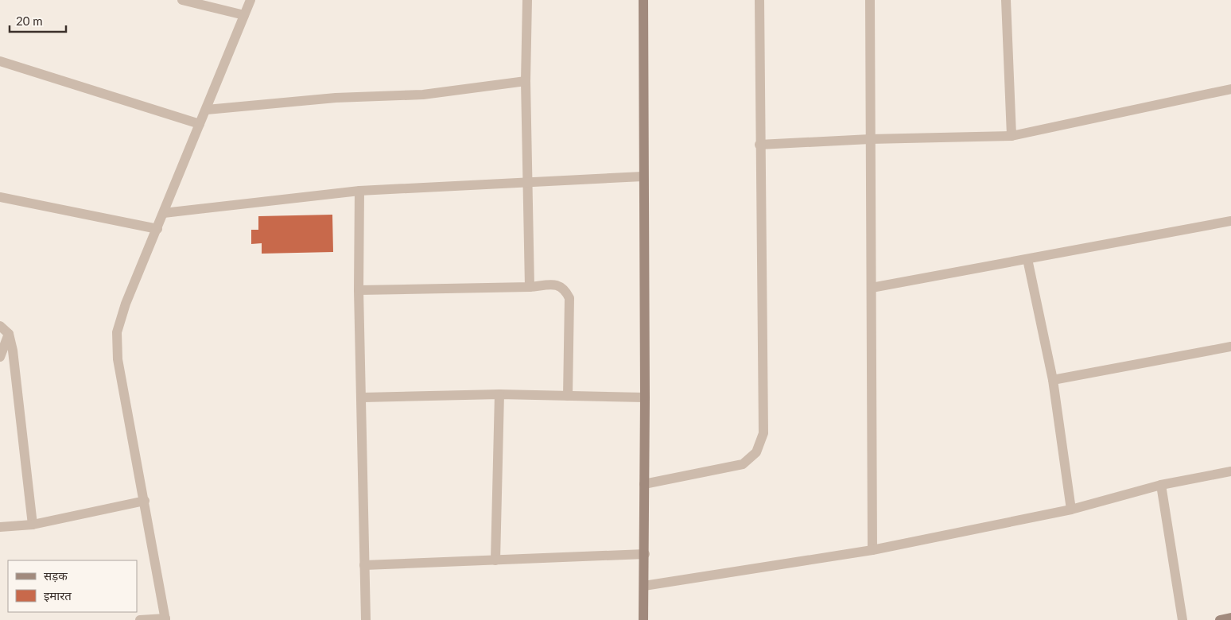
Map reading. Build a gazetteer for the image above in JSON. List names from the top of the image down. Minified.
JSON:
{"legend":["सड़क","इमारत"],"scale_bar":"20 m"}
